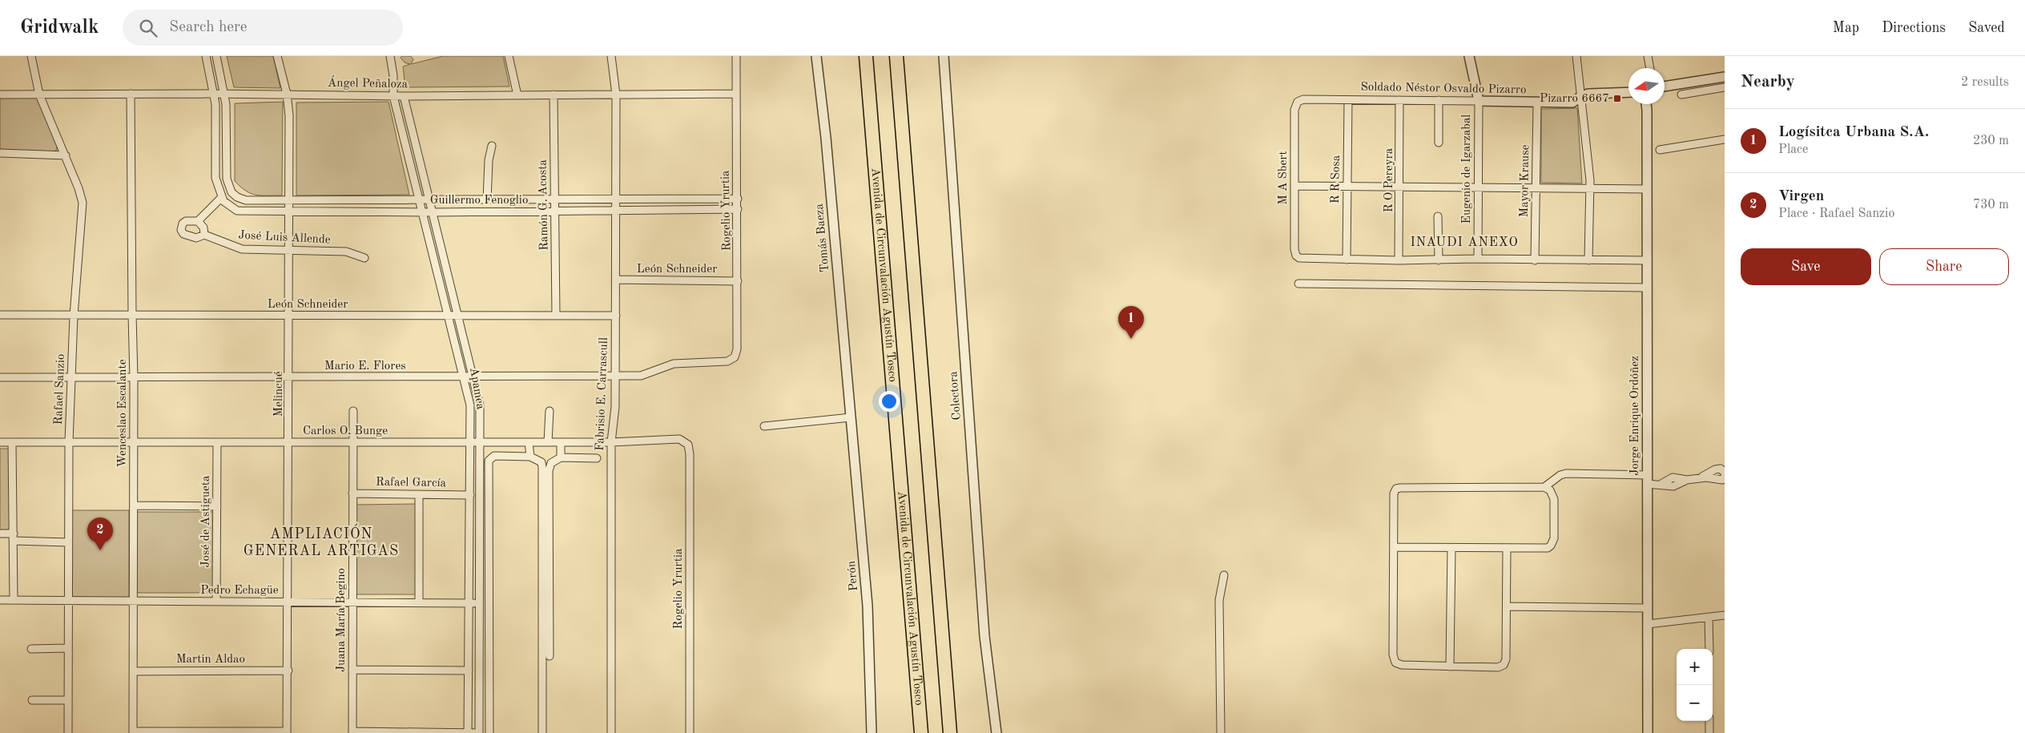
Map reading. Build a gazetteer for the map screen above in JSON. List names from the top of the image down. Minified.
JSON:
{"streets":{"highway":["Avenida de Circunvalación Agustín Tosco"],"street":["Ángel Peñaloza","Soldado Néstor Osvaldo Pizarro","Eugenio de Igarzabal","M A Sbert","R R Sosa","R O Pereyra","Mayor Krause","Guillermo Fenoglio","Ramón G. Acosta","Rogelio Yrurtia","José Luis Allende","Tomás Baeza","León Schneider","Mario E. Flores","Apamea","Rafael Sanzio","Melincué","Fabrisio E. Carrascull","Colectora","Wenceslao Escalante","Jorge Enrique Ordóñez","Carlos O. Bunge","Rafael García","José de Astigueta","Perón","Pedro Echagüe","Juana María Begino","Martin Aldao"]},"crossings":[["Ángel Peñaloza","Guillermo Fenoglio"],["Ángel Peñaloza","Ramón G. Acosta"],["Ángel Peñaloza","Rogelio Yrurtia"],["Ángel Peñaloza","Apamea"],["Ángel Peñaloza","Rafael Sanzio"],["Ángel Peñaloza","Melincué"],["Ángel Peñaloza","Fabrisio E. Carrascull"],["Ángel Peñaloza","Wenceslao Escalante"],["Soldado Néstor Osvaldo Pizarro","Eugenio de Igarzabal"],["Soldado Néstor Osvaldo Pizarro","M A Sbert"],["Soldado Néstor Osvaldo Pizarro","R R Sosa"],["Soldado Néstor Osvaldo Pizarro","R O Pereyra"],["Soldado Néstor Osvaldo Pizarro","Mayor Krause"],["M A Sbert","R R Sosa"],["Guillermo Fenoglio","Ramón G. Acosta"],["Guillermo Fenoglio","Rogelio Yrurtia"],["Guillermo Fenoglio","Apamea"],["Guillermo Fenoglio","Melincué"],["Guillermo Fenoglio","Fabrisio E. Carrascull"],["Ramón G. Acosta","León Schneider"],["Rogelio Yrurtia","León Schneider"],["Rogelio Yrurtia","Mario E. Flores"],["Rogelio Yrurtia","Carlos O. Bunge"],["José Luis Allende","Melincué"],["Tomás Baeza","Perón"],["León Schneider","Apamea"],["León Schneider","Rafael Sanzio"],["León Schneider","Melincué"],["León Schneider","Fabrisio E. Carrascull"],["León Schneider","Wenceslao Escalante"],["Mario E. Flores","Apamea"],["Mario E. Flores","Rafael Sanzio"],["Mario E. Flores","Melincué"],["Mario E. Flores","Fabrisio E. Carrascull"],["Mario E. Flores","Wenceslao Escalante"],["Apamea","Carlos O. Bunge"],["Apamea","Rafael García"],["Apamea","Pedro Echagüe"],["Rafael Sanzio","Carlos O. Bunge"],["Rafael Sanzio","Pedro Echagüe"],["Melincué","Carlos O. Bunge"],["Melincué","Pedro Echagüe"],["Melincué","Martin Aldao"],["Fabrisio E. Carrascull","Carlos O. Bunge"],["Wenceslao Escalante","Carlos O. Bunge"],["Wenceslao Escalante","Pedro Echagüe"],["Wenceslao Escalante","Martin Aldao"],["Carlos O. Bunge","José de Astigueta"],["Carlos O. Bunge","Juana María Begino"],["Rafael García","Juana María Begino"],["José de Astigueta","Pedro Echagüe"],["Pedro Echagüe","Juana María Begino"]],"districts":["INAUDI ANEXO","AMPLIACIÓN GENERAL ARTIGAS"],"places":{"transit":["Pizarro 6667"]},"north":"left","page":{"header":"Gridwalk","search":"Search here","nav":["Map","Directions","Saved"],"heading":["Nearby","2 results"],"list":[{"mark":"1","name":"Logísitca Urbana S.A.","note":"Place","value":"230 m"},{"mark":"2","name":"Virgen","note":"Place · Rafael Sanzio","value":"730 m"}],"buttons":["Save","Share"],"pins":["1","2"],"map_buttons":["+","−"]}}
